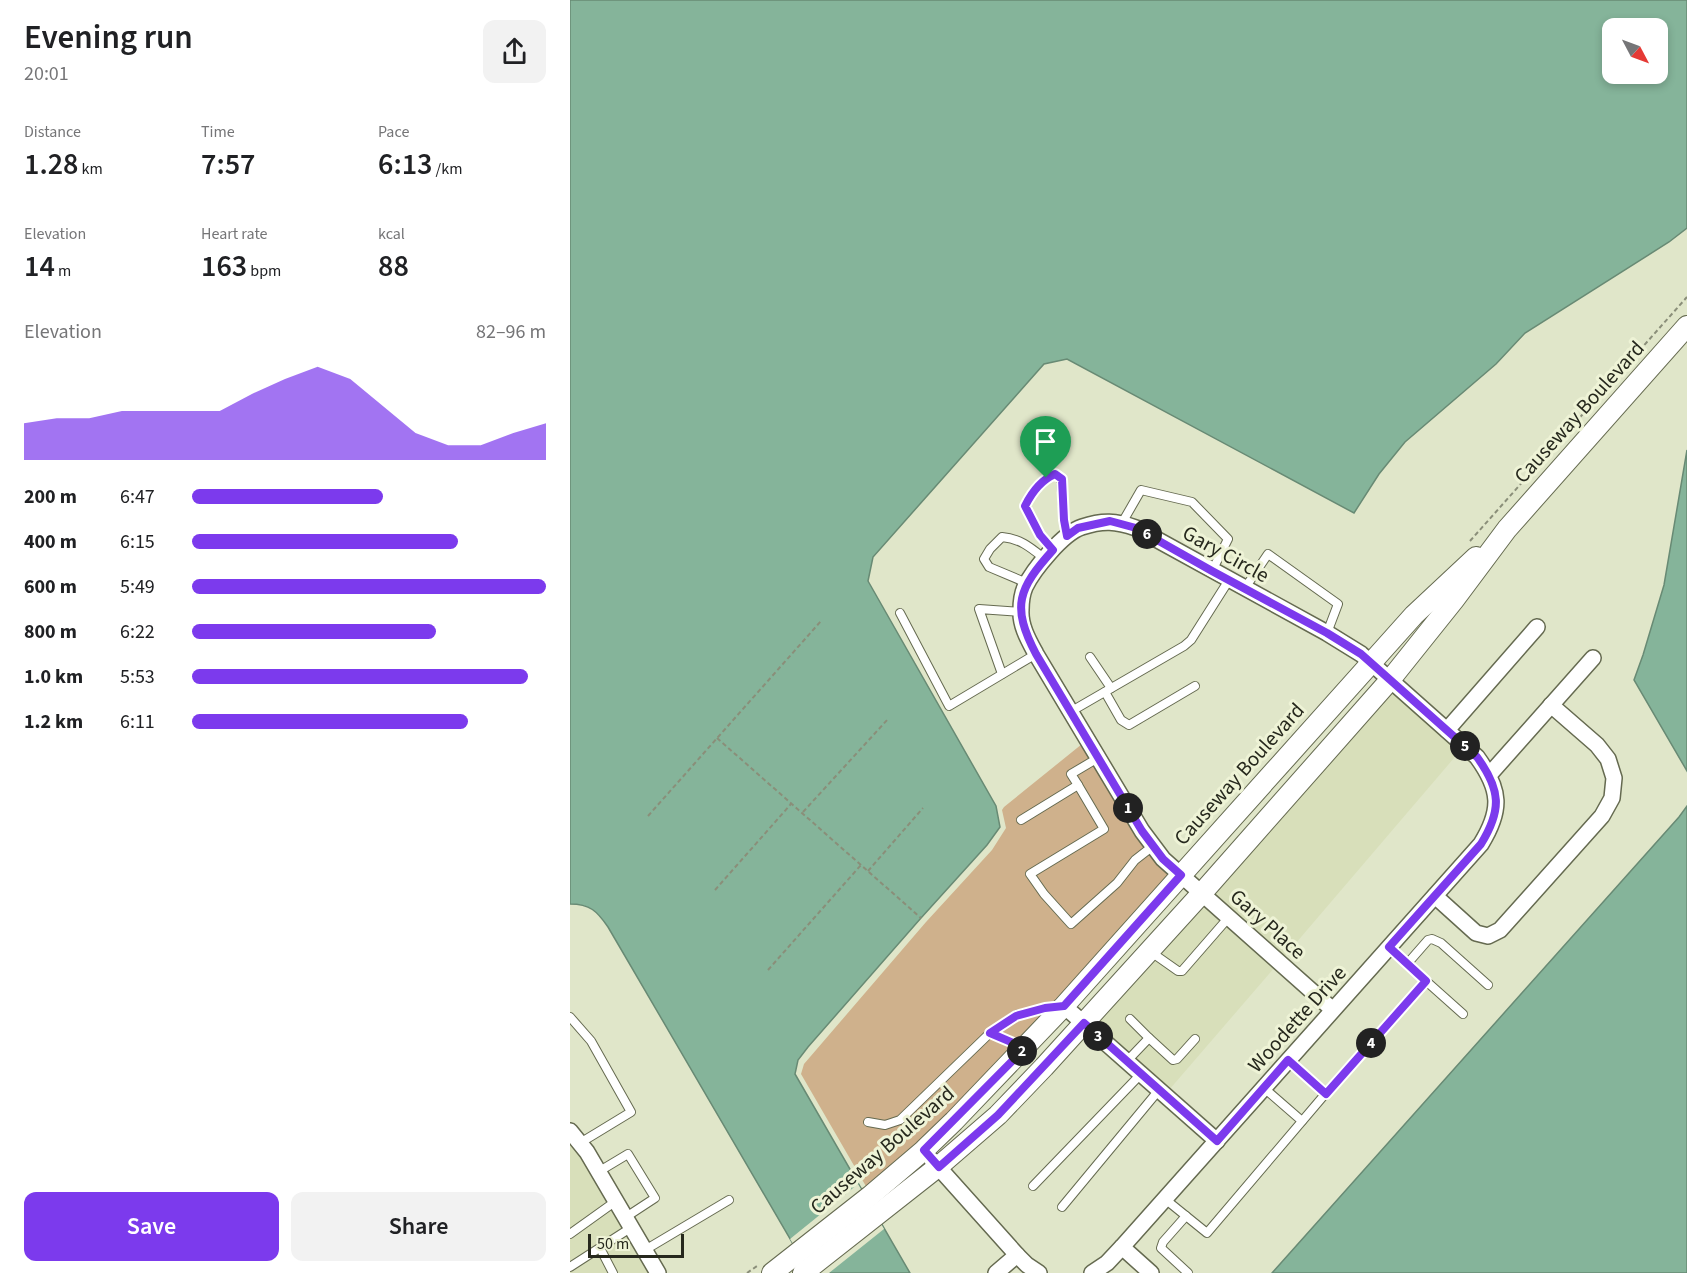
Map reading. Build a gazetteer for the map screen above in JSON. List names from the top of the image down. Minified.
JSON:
{"streets":{"street":["Causeway Boulevard","Gary Circle","Gary Place","Woodette Drive"]},"crossings":[["Causeway Boulevard","Gary Circle"],["Causeway Boulevard","Gary Place"],["Gary Circle","Gary Place"],["Gary Circle","Woodette Drive"],["Gary Place","Woodette Drive"]],"scale_bar":"50 m","north":"bottom right","page":{"heading":["Evening run","20:01"],"stats":[["Distance","1.28 km"],["Time","7:57"],["Pace","6:13 /km"],["Elevation","14 m"],["Heart rate","163 bpm"],["kcal","88"]],"chart":["Elevation","82–96 m"],"list":[{"name":"200 m","note":"6:47"},{"name":"400 m","note":"6:15"},{"name":"600 m","note":"5:49"},{"name":"800 m","note":"6:22"},{"name":"1.0 km","note":"5:53"},{"name":"1.2 km","note":"6:11"}],"pins":["6","5","1","3","4","2"],"buttons":["Save","Share"],"scale":"50 m"}}
